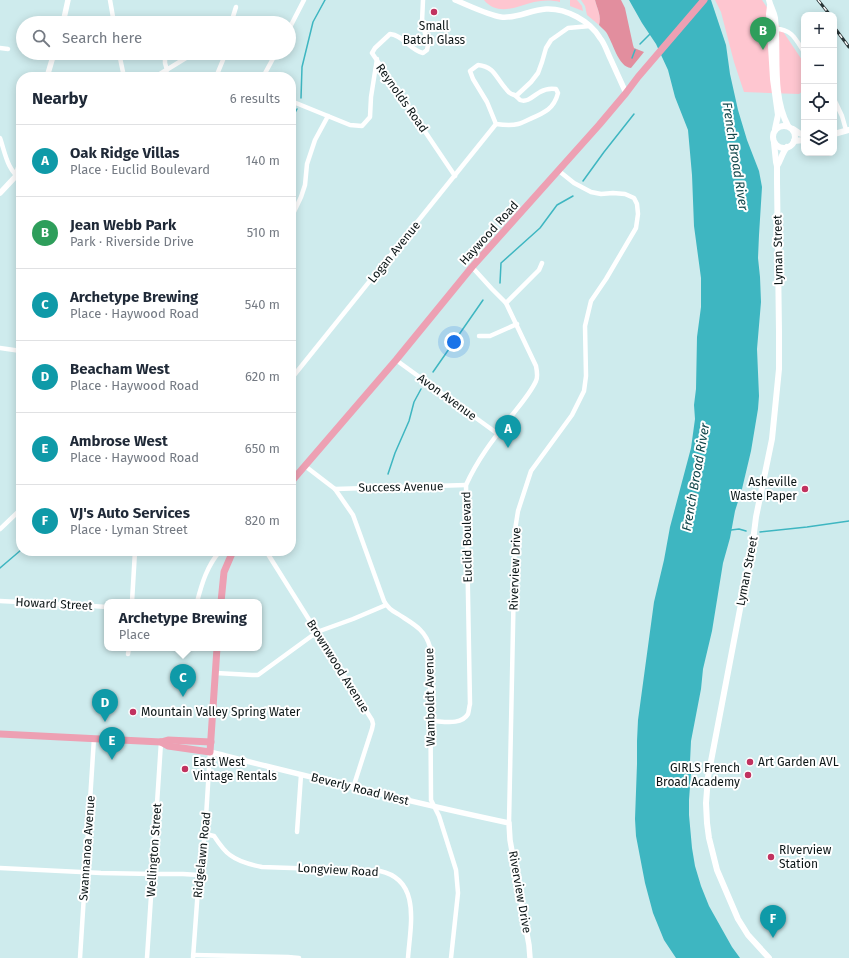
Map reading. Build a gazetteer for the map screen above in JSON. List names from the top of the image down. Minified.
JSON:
{"streets":{"main road":["Haywood Road","Lyman Street"],"street":["Reynolds Road","Logan Avenue","Avon Avenue","Success Avenue","Euclid Boulevard","Riverview Drive","Howard Street","Brownwood Avenue","Wamboldt Avenue","Beverly Road West","Swannanoa Avenue","Wellington Street","Ridgelawn Road","Longview Road"]},"crossings":[["Reynolds Road","Logan Avenue"],["Haywood Road","Avon Avenue"],["Haywood Road","Euclid Boulevard"],["Haywood Road","Riverview Drive"],["Avon Avenue","Euclid Boulevard"],["Success Avenue","Euclid Boulevard"],["Euclid Boulevard","Wamboldt Avenue"],["Riverview Drive","Beverly Road West"],["Brownwood Avenue","Beverly Road West"],["Wamboldt Avenue","Beverly Road West"],["Beverly Road West","Ridgelawn Road"],["Ridgelawn Road","Longview Road"]],"water":["French Broad River"],"places":["Small Batch Glass","Asheville Waste Paper","Mountain Valley Spring Water","Art Garden AVL","East West Vintage Rentals","GIRLS French Broad Academy","RIverview Station"],"page":{"map_buttons":["+","−"],"search":"Search here","pins":["B","A","C","D","E","F"],"heading":["Nearby","6 results"],"list":[{"mark":"A","name":"Oak Ridge Villas","note":"Place · Euclid Boulevard","value":"140 m"},{"mark":"B","name":"Jean Webb Park","note":"Park · Riverside Drive","value":"510 m"},{"mark":"C","name":"Archetype Brewing","note":"Place · Haywood Road","value":"540 m"},{"mark":"D","name":"Beacham West","note":"Place · Haywood Road","value":"620 m"},{"mark":"E","name":"Ambrose West","note":"Place · Haywood Road","value":"650 m"},{"mark":"F","name":"VJ's Auto Services","note":"Place · Lyman Street","value":"820 m"}],"popup":["Archetype Brewing","Place"]}}
